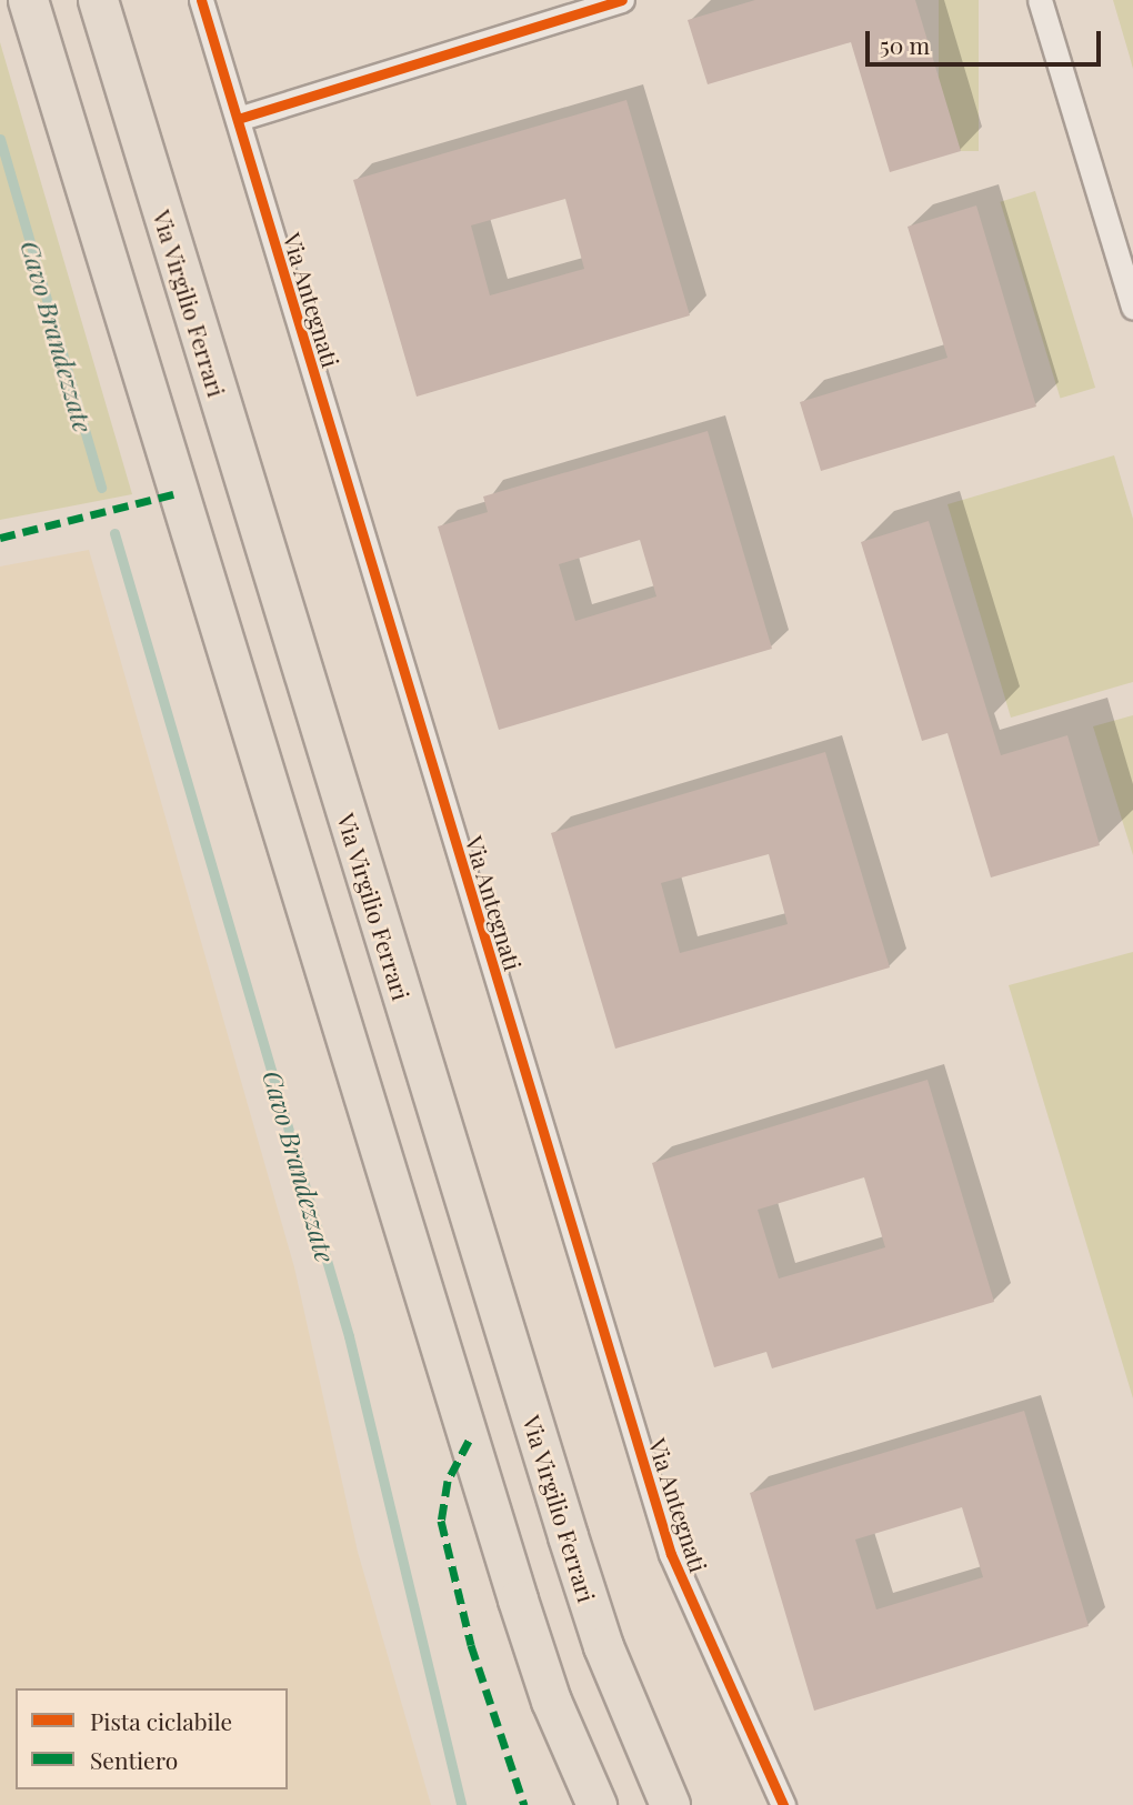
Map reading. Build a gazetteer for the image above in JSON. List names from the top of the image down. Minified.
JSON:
{"streets":{"main road":["Via Virgilio Ferrari"],"street":["Via Antegnati"]},"water":["Cavo Brandezzate"],"legend":["Pista ciclabile","Sentiero"],"scale_bar":"50 m"}
